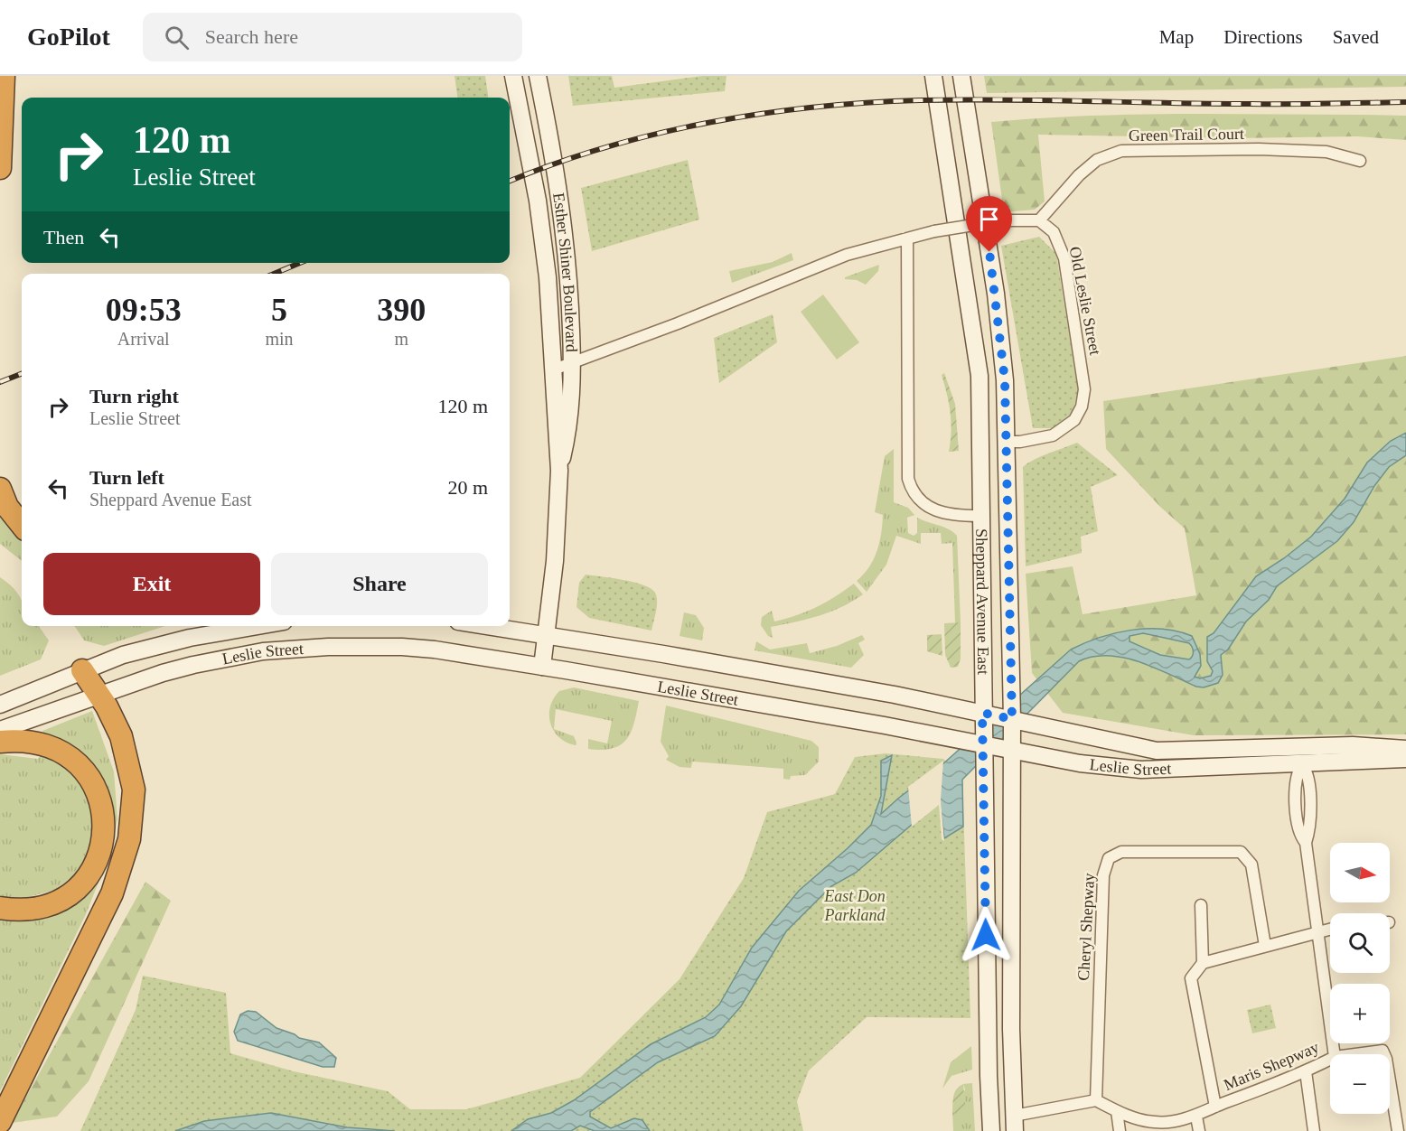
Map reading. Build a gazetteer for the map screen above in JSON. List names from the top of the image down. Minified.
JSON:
{"streets":{"main road":["Esther Shiner Boulevard","Sheppard Avenue East","Leslie Street"],"street":["Green Trail Court","Old Leslie Street","Cheryl Shepway","Maris Shepway"]},"crossings":[["Green Trail Court","Old Leslie Street"],["Esther Shiner Boulevard","Leslie Street"],["Old Leslie Street","Sheppard Avenue East"],["Sheppard Avenue East","Leslie Street"],["Leslie Street","Maris Shepway"],["Cheryl Shepway","Maris Shepway"]],"parks":["East Don Parkland"],"north":"right","page":{"header":"GoPilot","search":"Search here","nav":["Map","Directions","Saved"],"turn":["120 m","Leslie Street"],"then":"Then","eta":["09:53","Arrival","5","min","390","m"],"list":[{"name":"Turn right","note":"Leslie Street","value":"120 m"},{"name":"Turn left","note":"Sheppard Avenue East","value":"20 m"}],"buttons":["Exit","Share"],"map_buttons":["+","−"]}}
